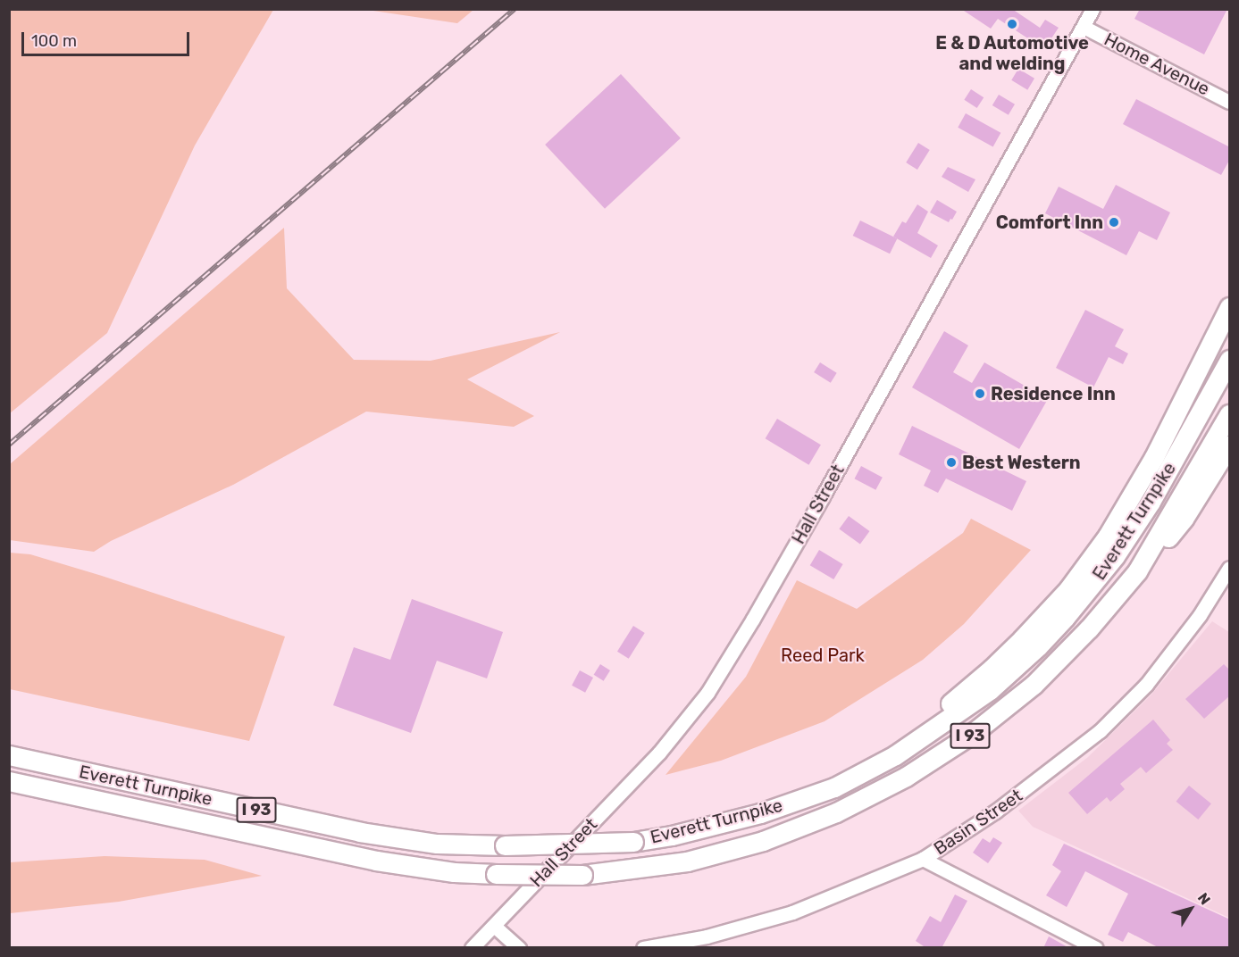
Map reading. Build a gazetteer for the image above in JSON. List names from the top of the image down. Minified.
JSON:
{"streets":{"highway":["Everett Turnpike","I 93"],"street":["Home Avenue","Hall Street","Basin Street"]},"crossings":[["Home Avenue","Hall Street"]],"parks":["Reed Park"],"places":["E & D Automotive and welding","Comfort Inn","Residence Inn","Best Western"],"scale_bar":"100 m","north":"top right"}
